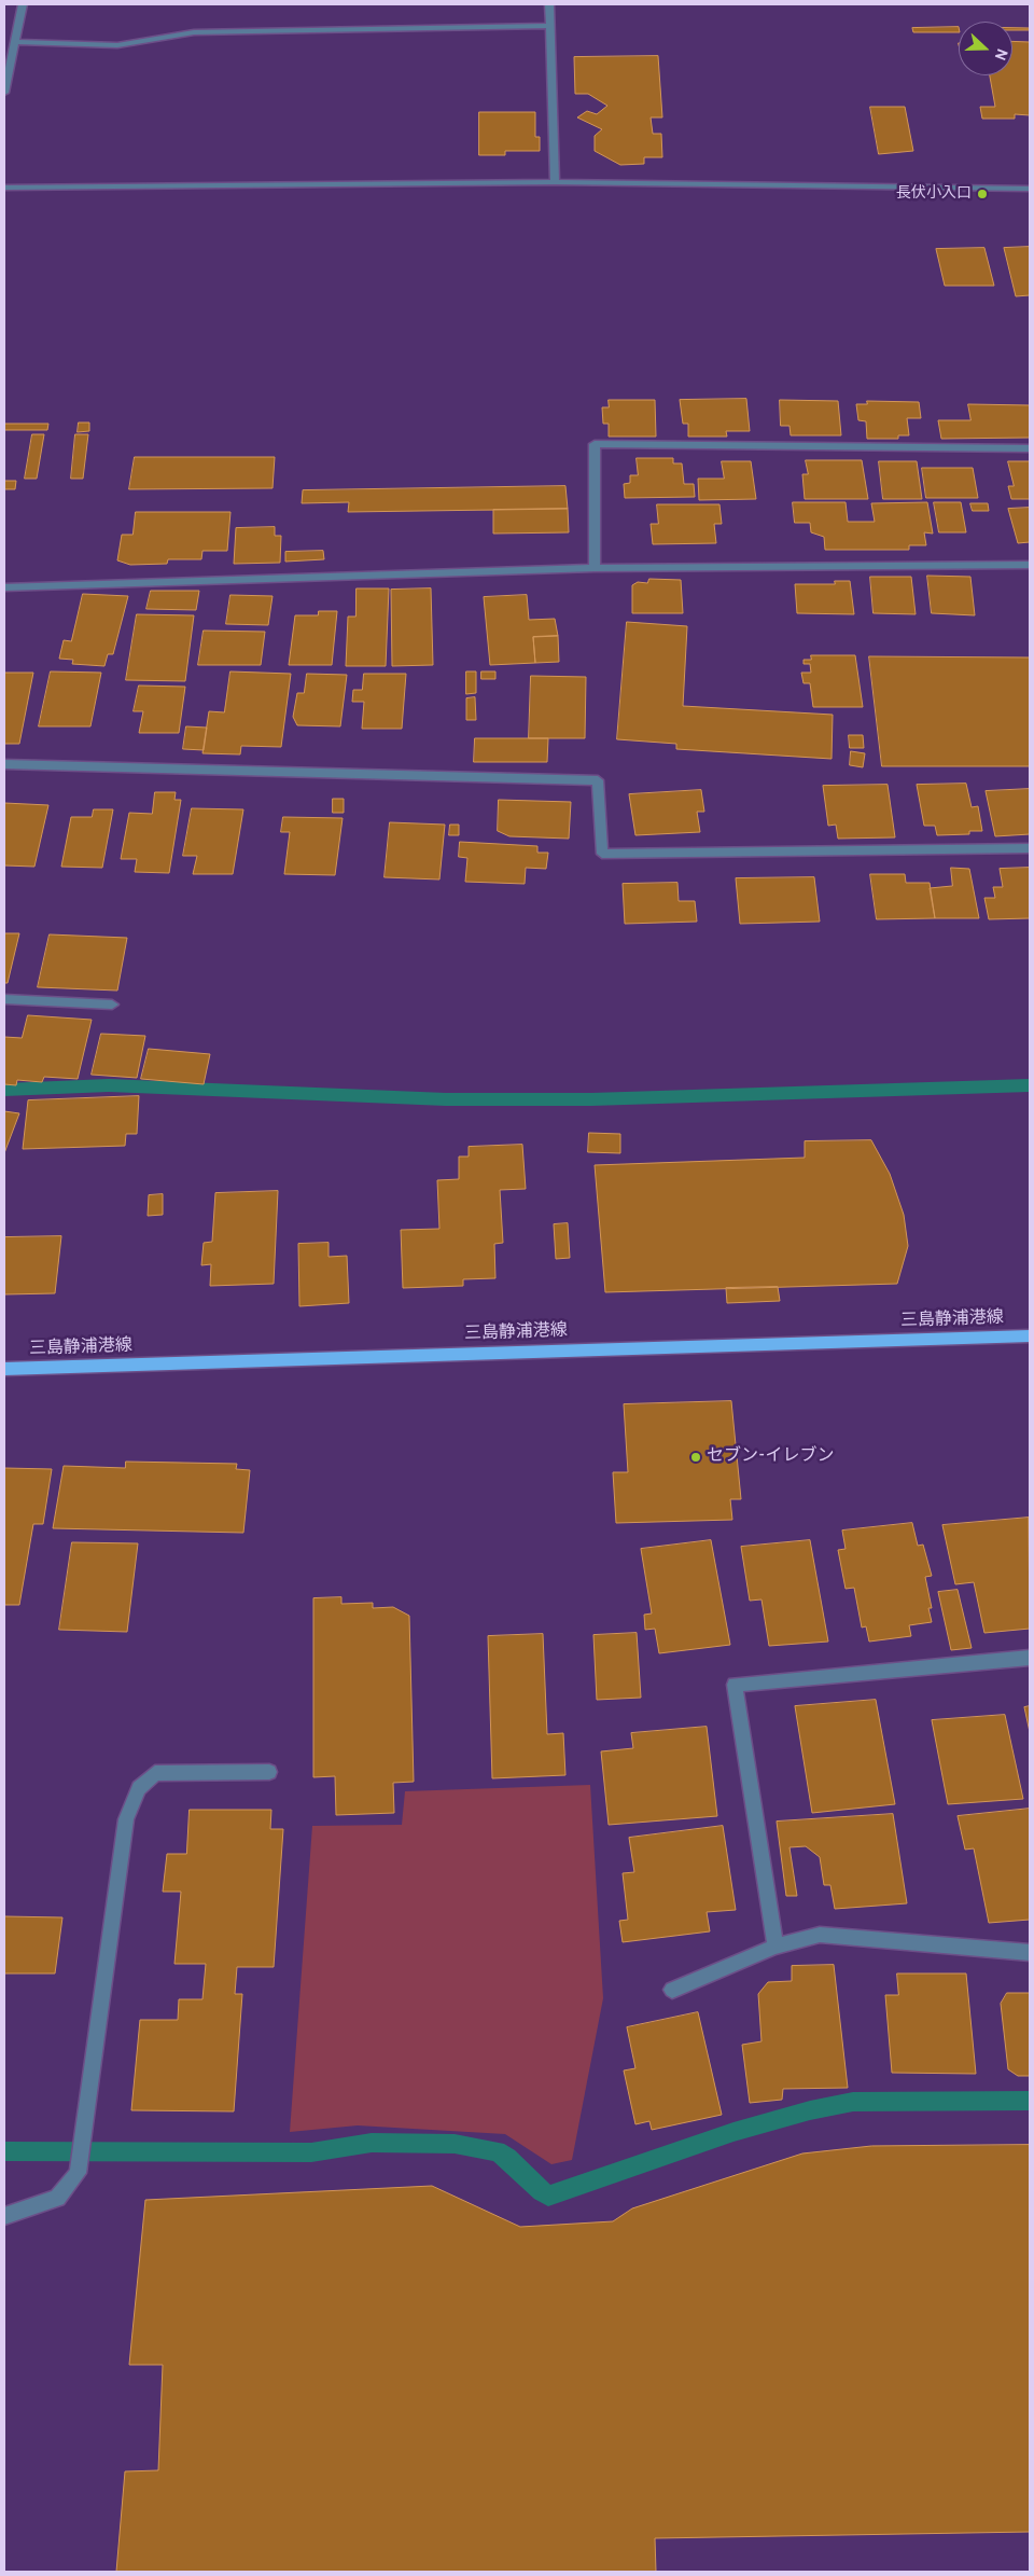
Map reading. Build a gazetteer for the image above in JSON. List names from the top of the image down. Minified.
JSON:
{"streets":{"main road":["三島静浦港線"]},"places":["長伏小入口","セブン-イレブン"],"north":"right"}
